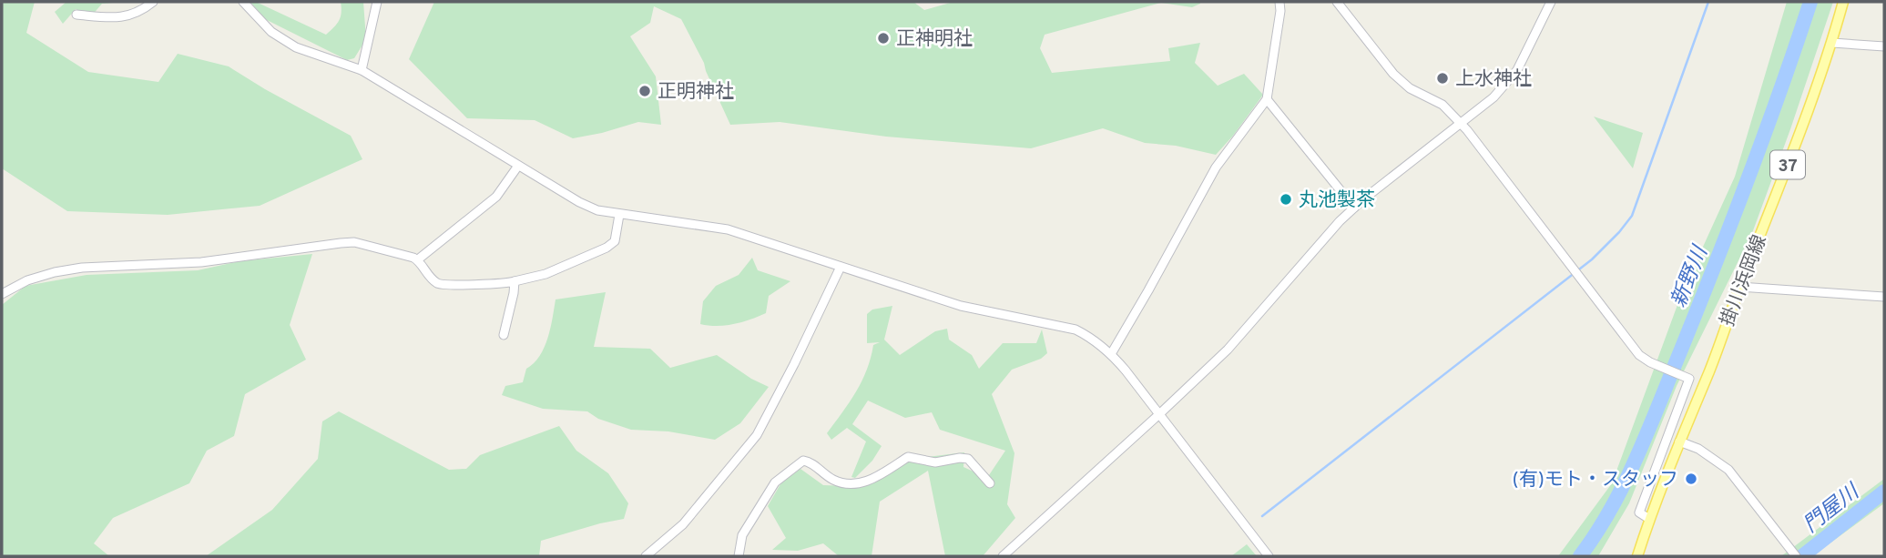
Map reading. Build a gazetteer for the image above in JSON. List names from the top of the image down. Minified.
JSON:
{"streets":{"main road":["37","掛川浜岡線"]},"water":["新野川","門屋川"],"places":["正神明社","上水神社","正明神社","丸池製茶","(有)モト・スタッフ"]}
